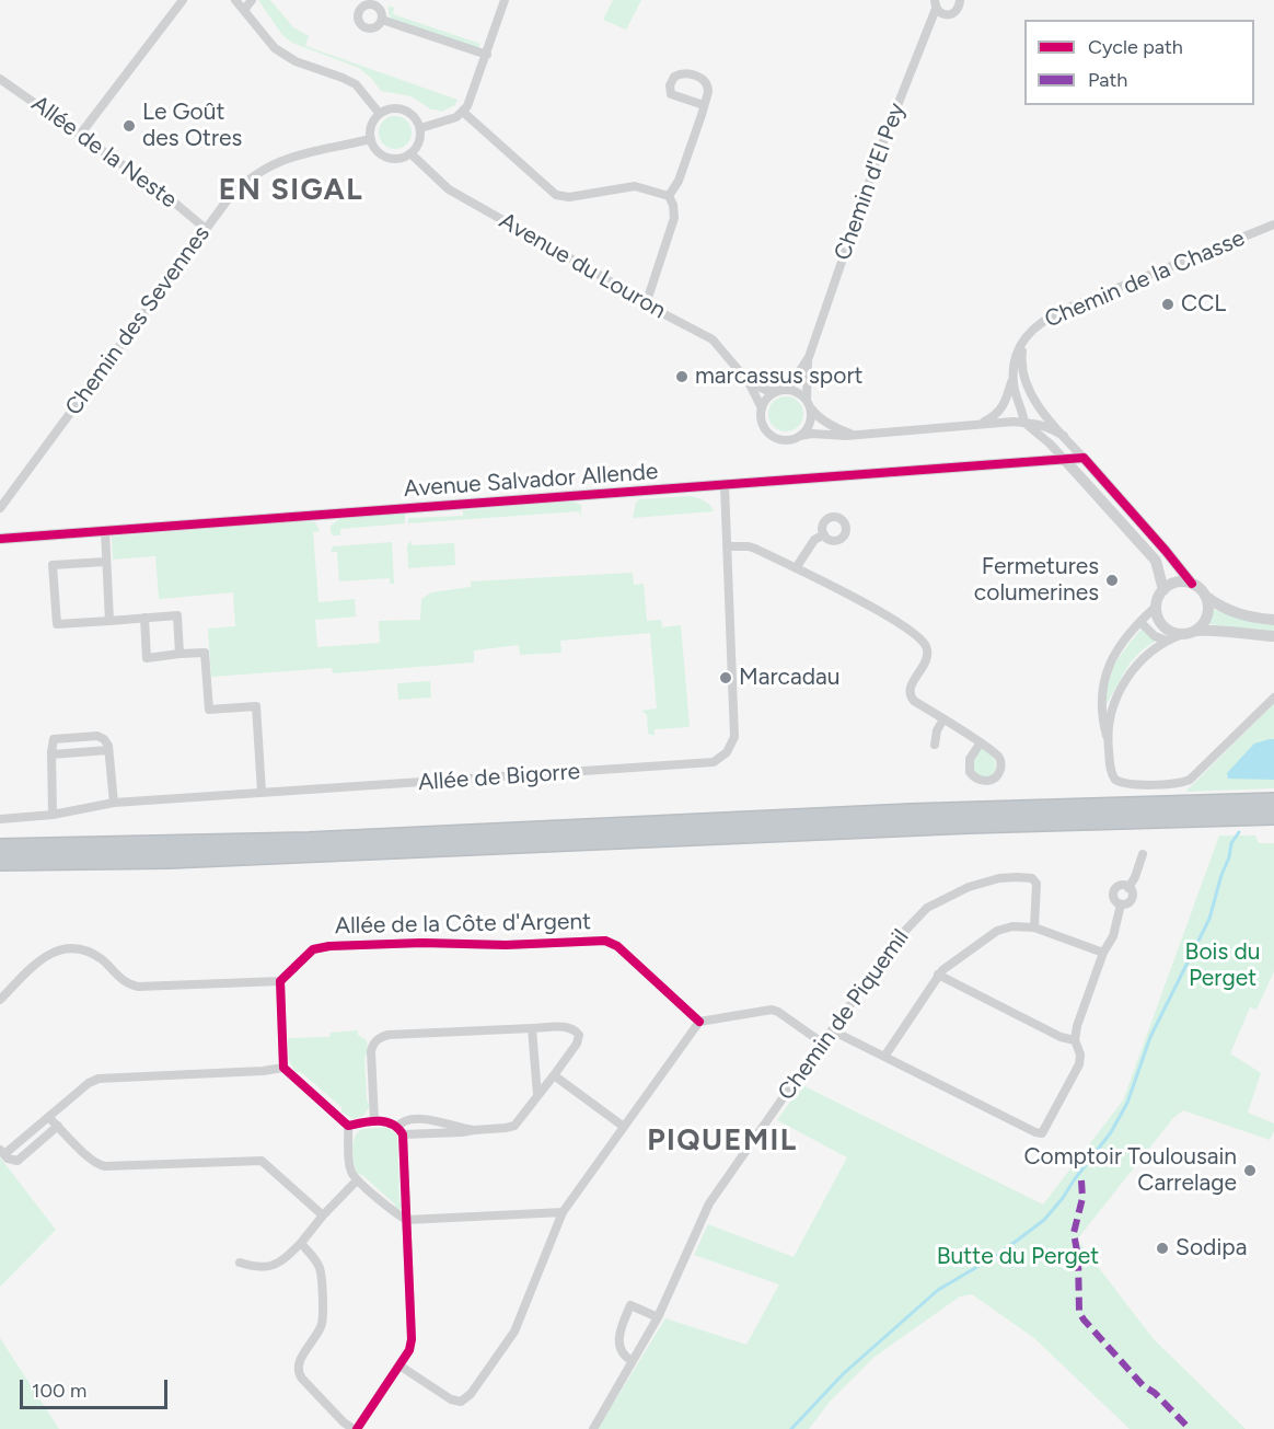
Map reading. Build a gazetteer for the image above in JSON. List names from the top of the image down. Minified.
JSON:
{"streets":{"street":["Allée de la Neste","Chemin d'El Pey","Avenue du Louron","Chemin de la Chasse","Chemin des Sevennes","Avenue Salvador Allende","Allée de Bigorre","Allée de la Côte d'Argent","Chemin de Piquemil"]},"crossings":[["Allée de la Neste","Chemin des Sevennes"],["Chemin d'El Pey","Avenue du Louron"],["Avenue du Louron","Chemin des Sevennes"],["Avenue Salvador Allende","Allée de Bigorre"]],"districts":["EN SIGAL","PIQUEMIL"],"parks":["Bois du Perget","Butte du Perget"],"places":["Le Goût des Otres","CCL","marcassus sport","Fermetures columerines","Marcadau","Comptoir Toulousain Carrelage","Sodipa"],"legend":["Cycle path","Path"],"scale_bar":"100 m"}
